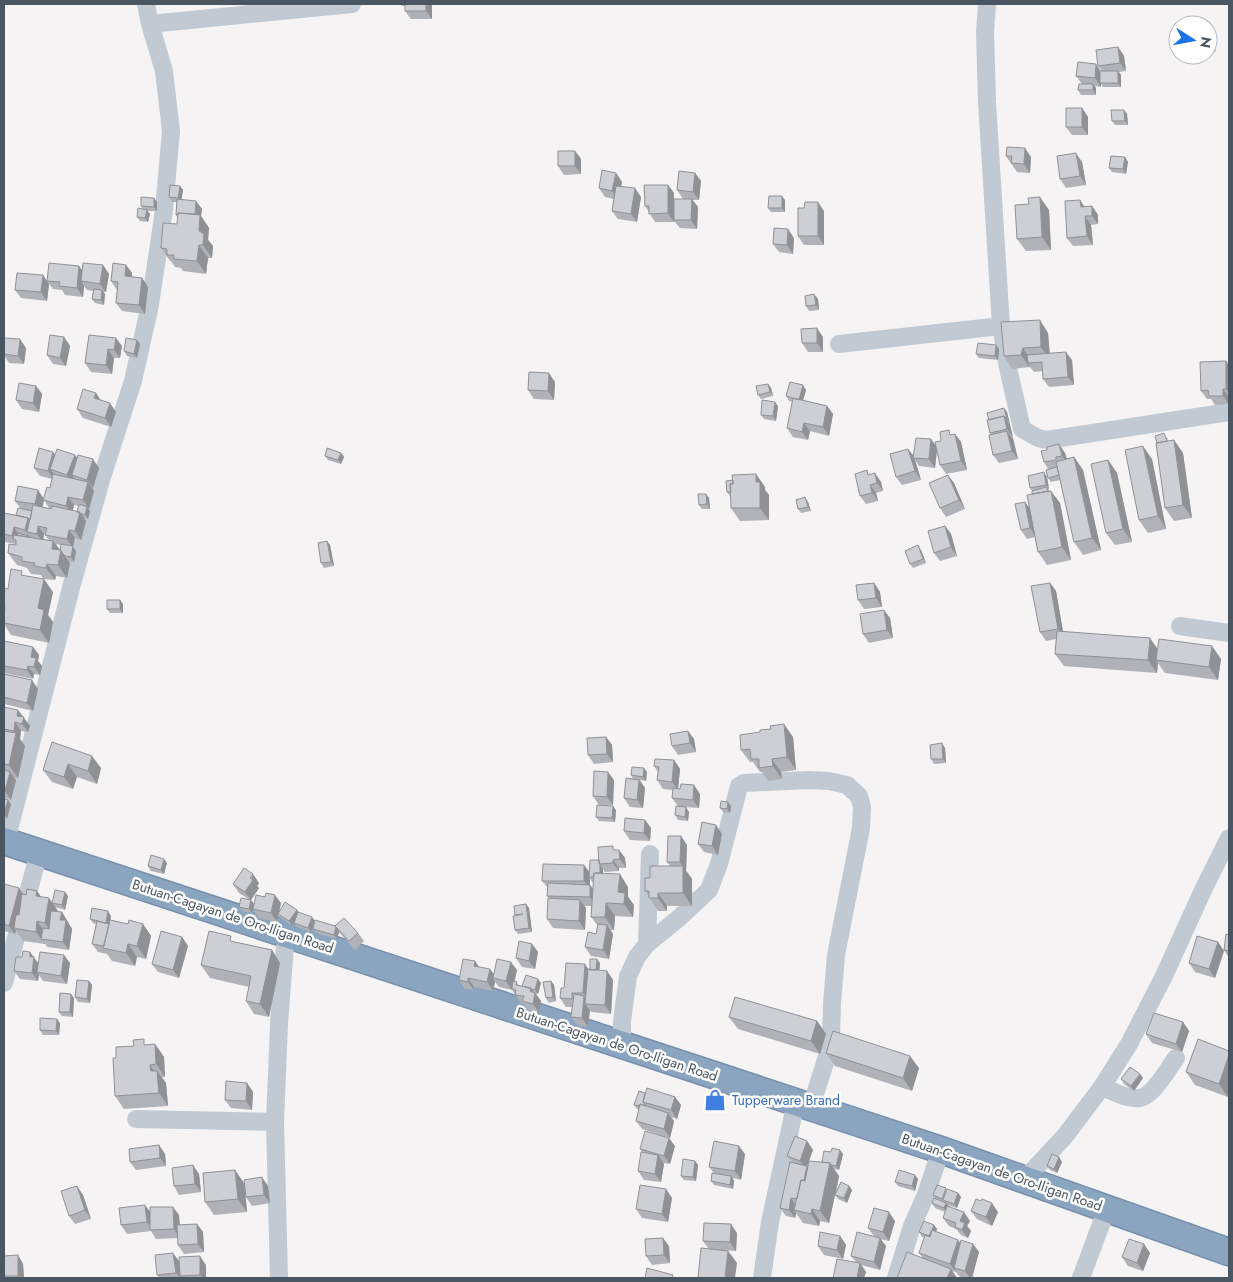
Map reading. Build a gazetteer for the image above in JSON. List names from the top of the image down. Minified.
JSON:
{"streets":{"highway":["Butuan-Cagayan de Oro-Iligan Road"]},"places":{"shop":["Tupperware Brand"]},"north":"right"}
